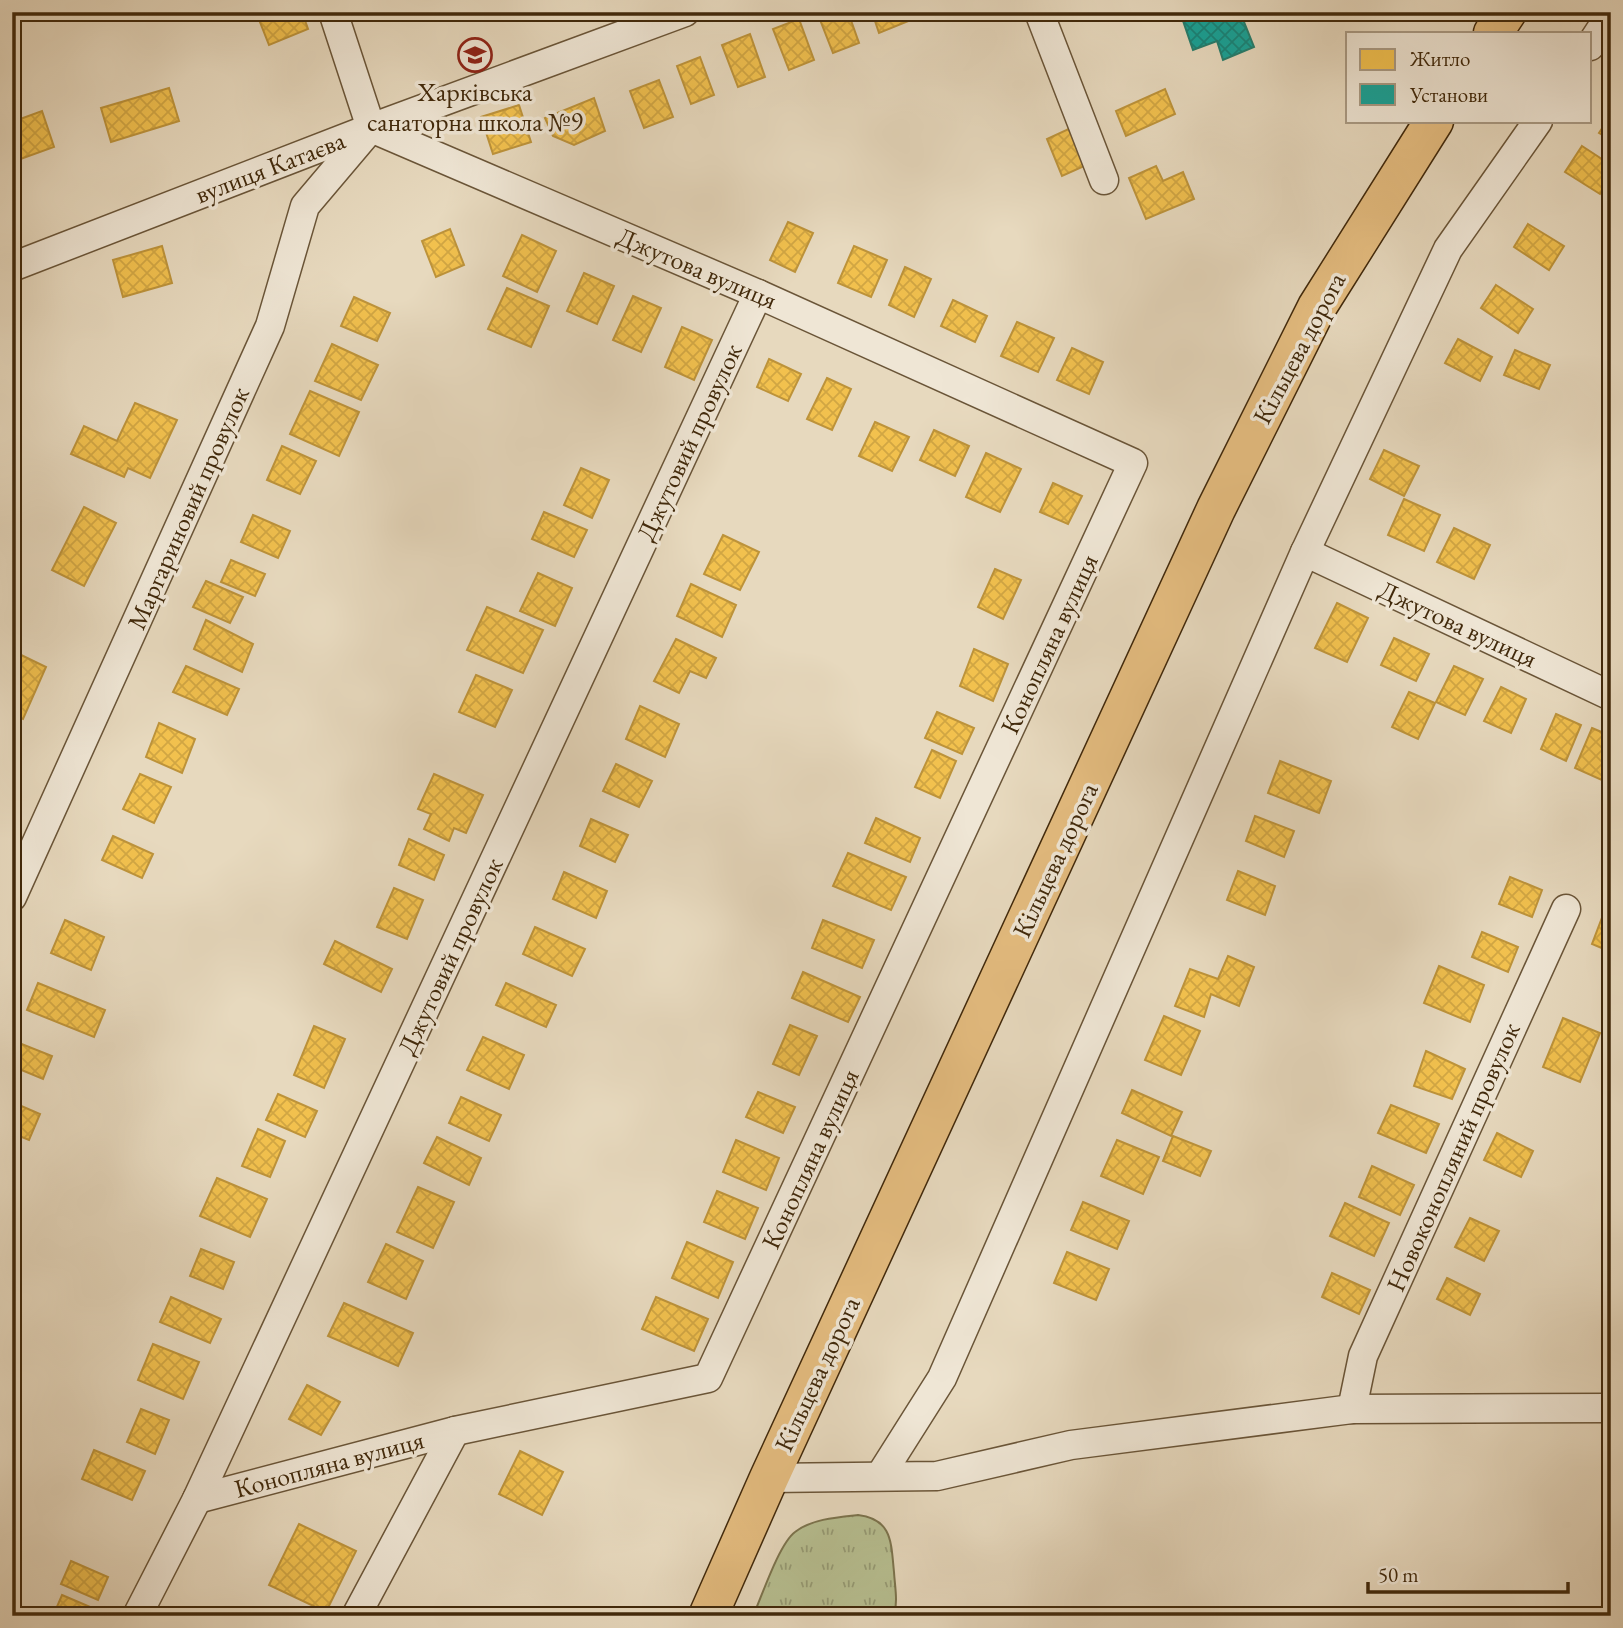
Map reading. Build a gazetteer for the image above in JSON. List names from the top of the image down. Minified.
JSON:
{"streets":{"highway":["Кільцева дорога"],"street":["вулиця Катаєва","Джутова вулиця","Джутовий провулок","Маргариновий провулок","Конопляна вулиця","Новоконопляний провулок"]},"crossings":[["вулиця Катаєва","Джутова вулиця"],["вулиця Катаєва","Маргариновий провулок"],["Джутова вулиця","Джутовий провулок"],["Джутова вулиця","Маргариновий провулок"],["Джутова вулиця","Конопляна вулиця"],["Джутовий провулок","Конопляна вулиця"]],"places":{"school or university":["Харківська санаторна школа №9"]},"legend":["Житло","Установи"],"scale_bar":"50 m"}
